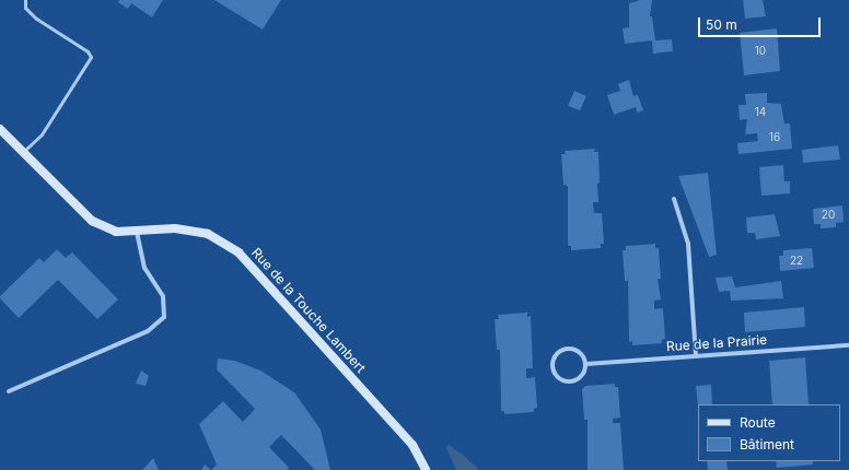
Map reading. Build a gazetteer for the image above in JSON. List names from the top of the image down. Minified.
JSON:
{"streets":{"street":["Rue de la Touche Lambert","Rue de la Prairie"]},"house_numbers":["10","14","16","20","22"],"legend":["Route","Bâtiment"],"scale_bar":"50 m"}
